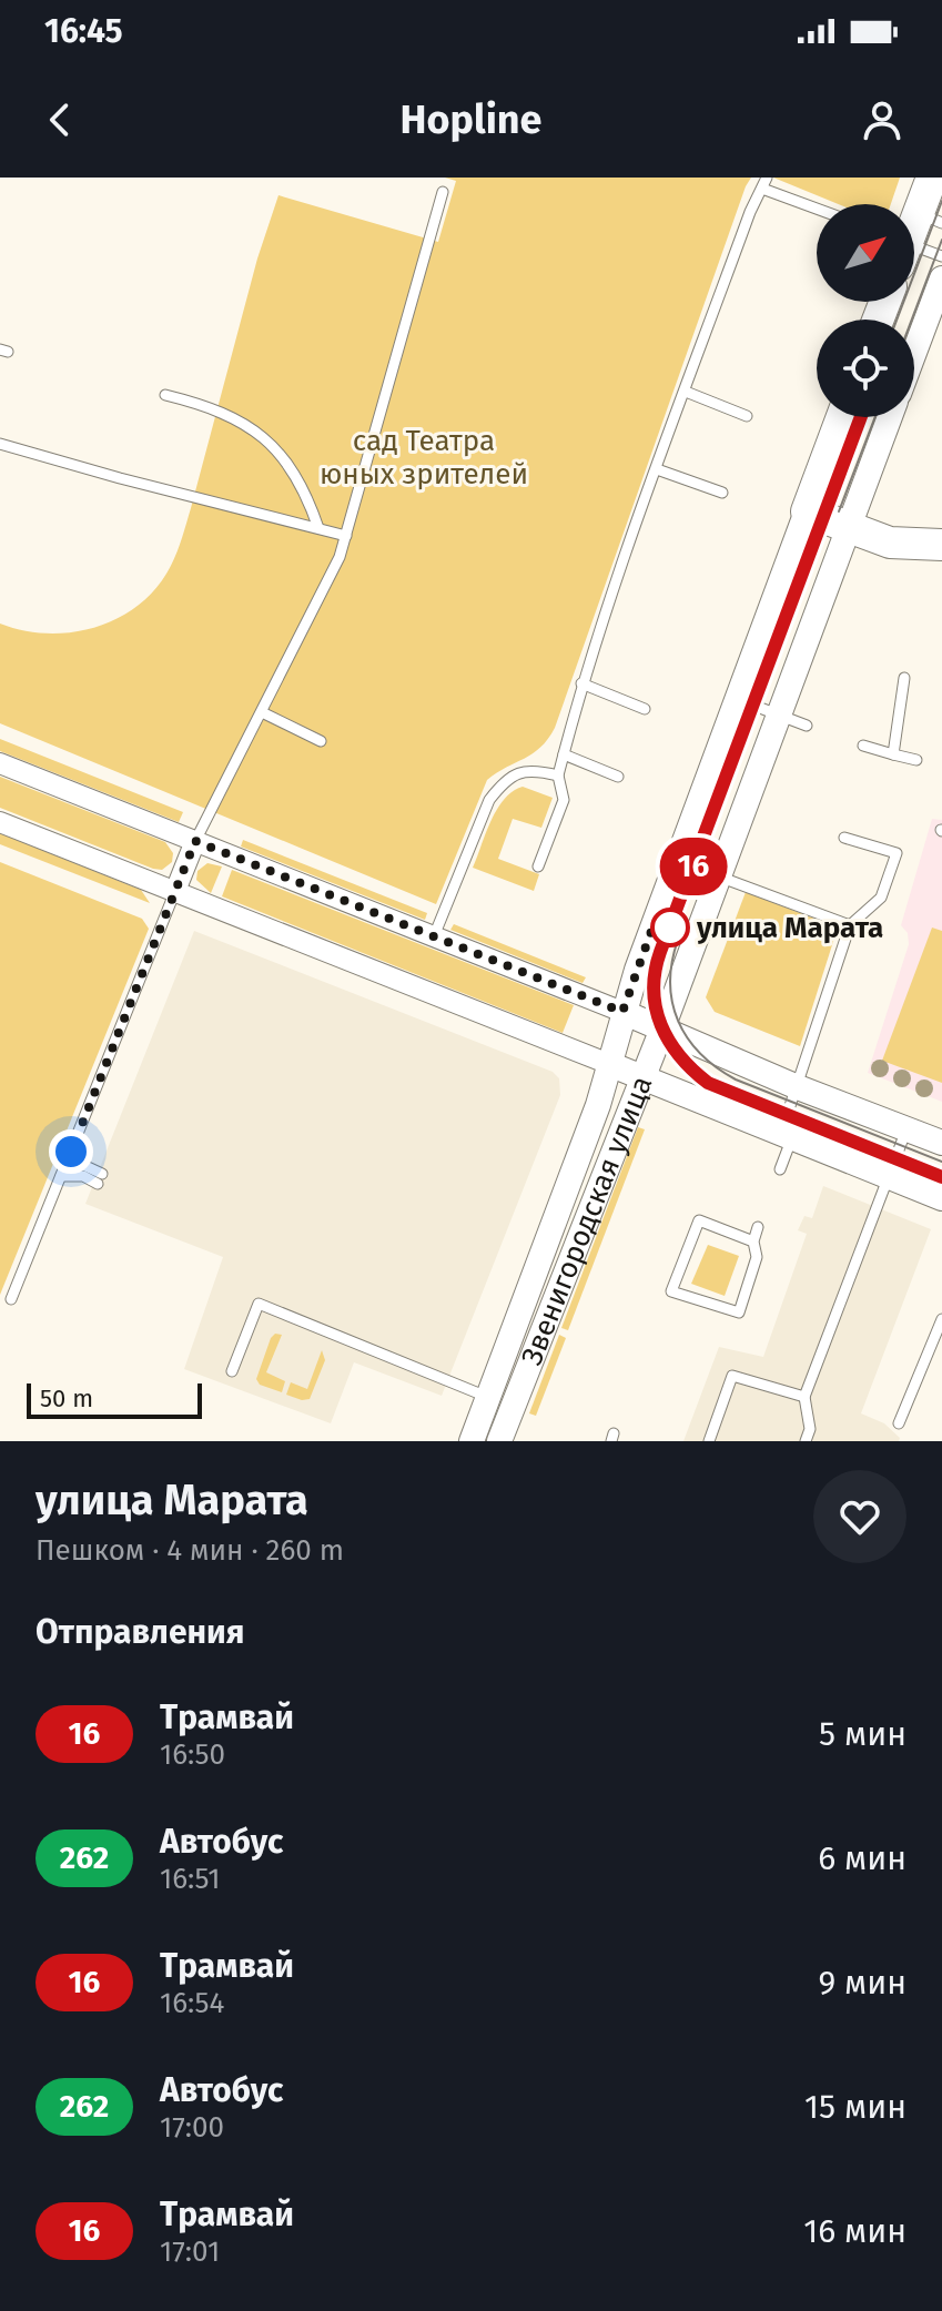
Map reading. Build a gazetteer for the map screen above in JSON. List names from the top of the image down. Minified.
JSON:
{"streets":{"main road":["Звенигородская улица"]},"parks":["сад Театра юных зрителей"],"places":["улица Марата"],"lines":["tram line 16"],"scale_bar":"50 m","north":"top right","page":{"status":"16:45","header":"Hopline","on_map":"16","scale":"50 m","heading":[["улица Марата","Пешком · 4 мин · 260 m"],"Отправления"],"list":[{"mark":"16","name":"Трамвай","note":"16:50","value":"5 мин"},{"mark":"262","name":"Автобус","note":"16:51","value":"6 мин"},{"mark":"16","name":"Трамвай","note":"16:54","value":"9 мин"},{"mark":"262","name":"Автобус","note":"17:00","value":"15 мин"},{"mark":"16","name":"Трамвай","note":"17:01","value":"16 мин"}]}}
